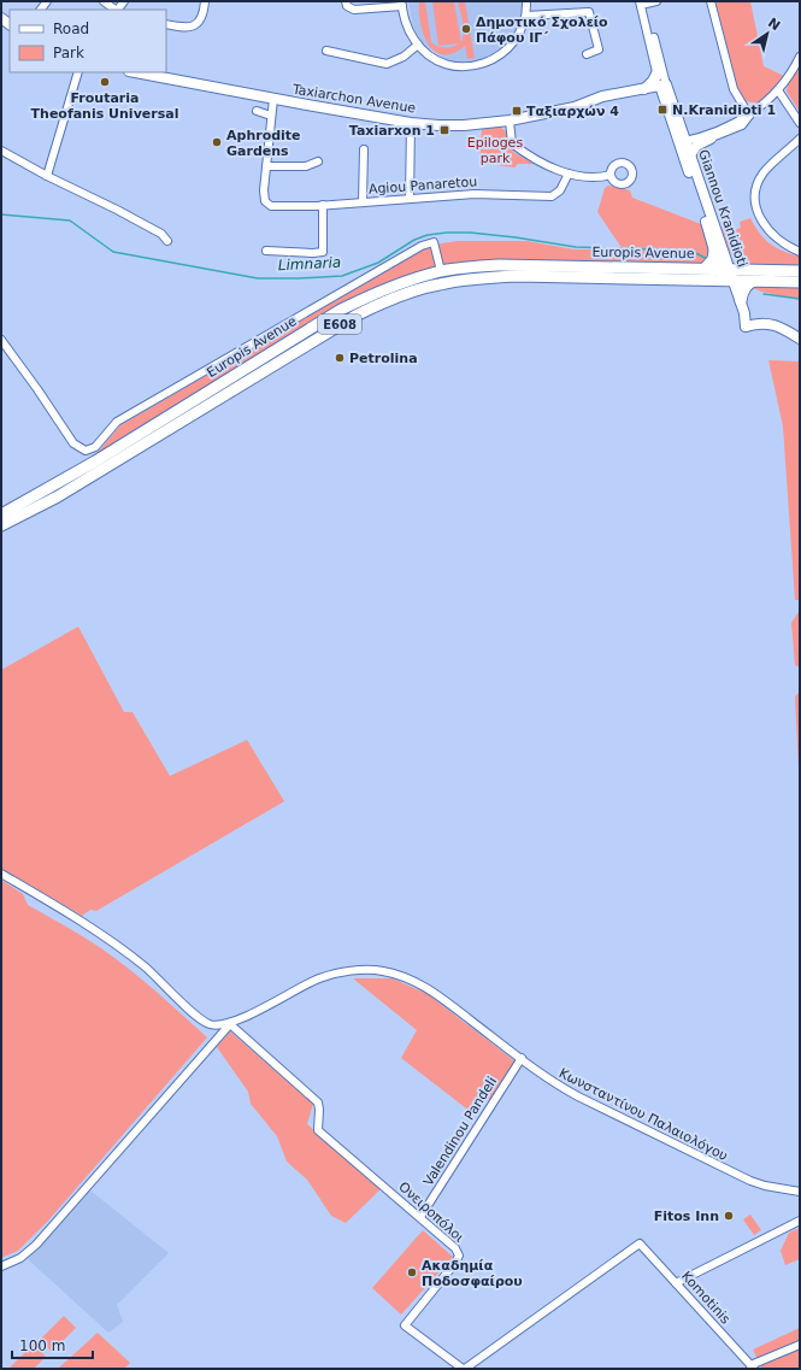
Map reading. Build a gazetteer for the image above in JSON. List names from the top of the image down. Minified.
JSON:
{"streets":{"highway":["Europis Avenue","E608"],"main road":["Taxiarchon Avenue","Giannou Kranidioti"],"street":["Agiou Panaretou","Κωνσταντίνου Παλαιολόγου","Valendinou Pandeli","Ονειροπόλοι","Komotinis"]},"crossings":[["Taxiarchon Avenue","Giannou Kranidioti"],["Giannou Kranidioti","Europis Avenue"],["Κωνσταντίνου Παλαιολόγου","Valendinou Pandeli"],["Κωνσταντίνου Παλαιολόγου","Ονειροπόλοι"],["Valendinou Pandeli","Ονειροπόλοι"],["Ονειροπόλοι","Komotinis"]],"water":["Limnaria"],"parks":["Epiloges park"],"places":{"other":["Δημοτικό Σχολείο Πάφου ΙΓ΄","Froutaria Theofanis Universal","Aphrodite Gardens","Petrolina","Fitos Inn","Ακαδημία Ποδοσφαίρου"],"transit":["N.Kranidioti 1","Ταξιαρχών 4","Taxiarxon 1"]},"legend":["Road","Park"],"scale_bar":"100 m","north":"top right"}
